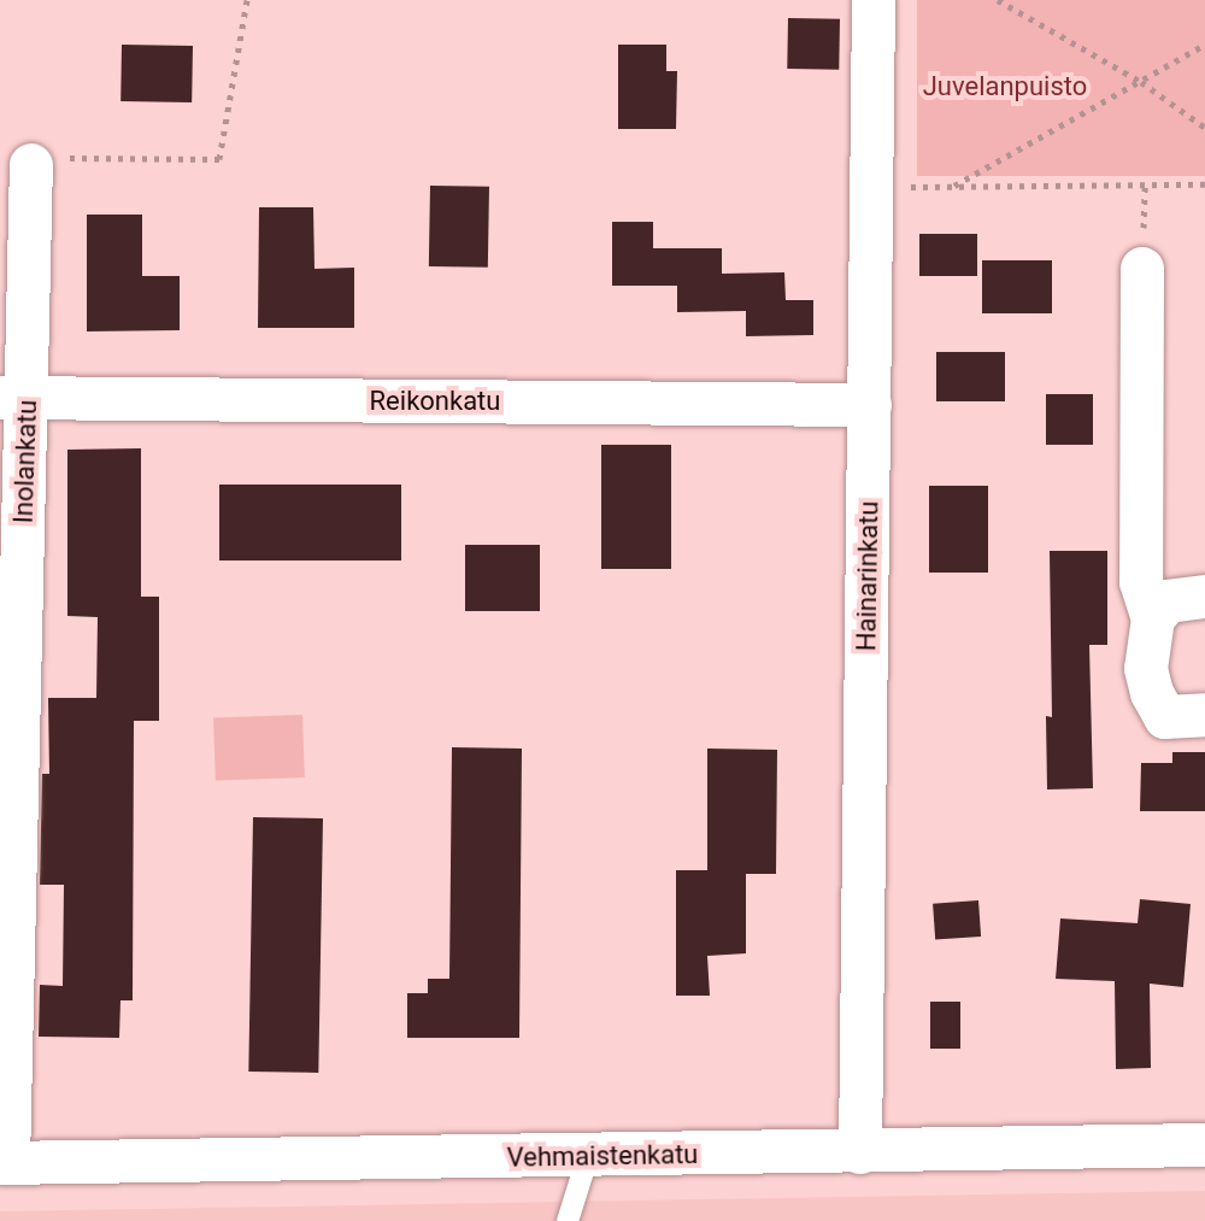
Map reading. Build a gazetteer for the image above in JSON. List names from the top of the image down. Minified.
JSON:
{"streets":{"street":["Reikonkatu","Inolankatu","Hainarinkatu","Vehmaistenkatu"]},"crossings":[["Reikonkatu","Inolankatu"],["Reikonkatu","Hainarinkatu"],["Inolankatu","Vehmaistenkatu"],["Hainarinkatu","Vehmaistenkatu"]],"parks":["Juvelanpuisto"]}
